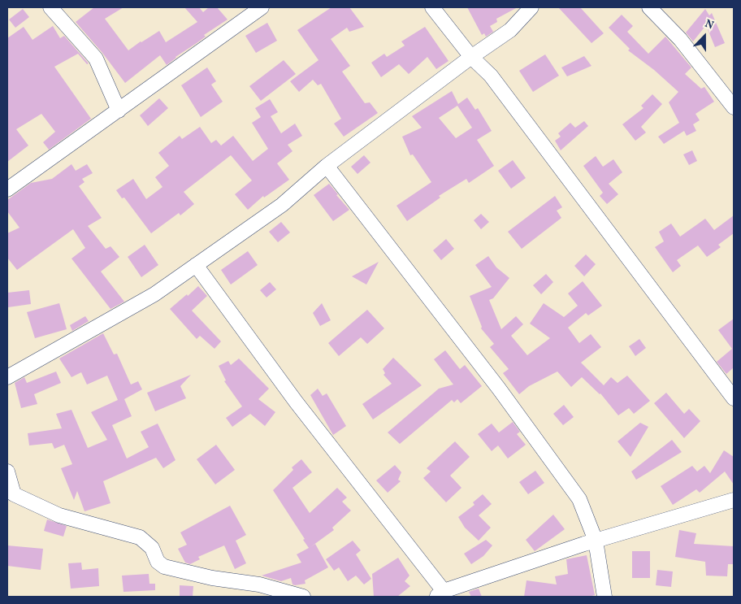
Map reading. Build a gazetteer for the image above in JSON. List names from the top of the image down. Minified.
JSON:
{"north":"top"}
